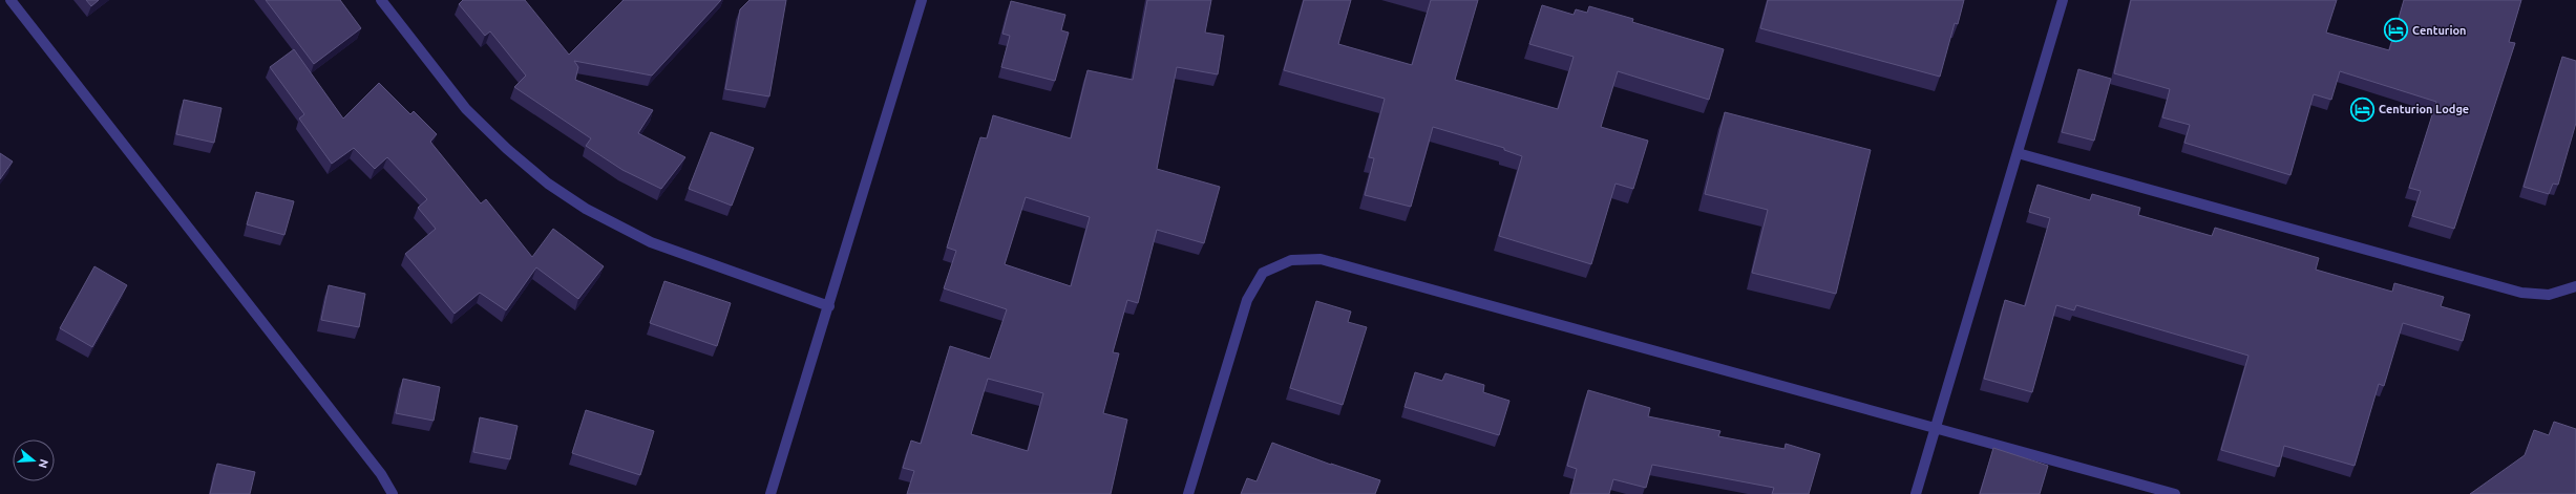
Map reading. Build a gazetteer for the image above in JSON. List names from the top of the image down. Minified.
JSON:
{"places":{"hotel":["Centurion","Centurion Lodge"]},"north":"right"}
